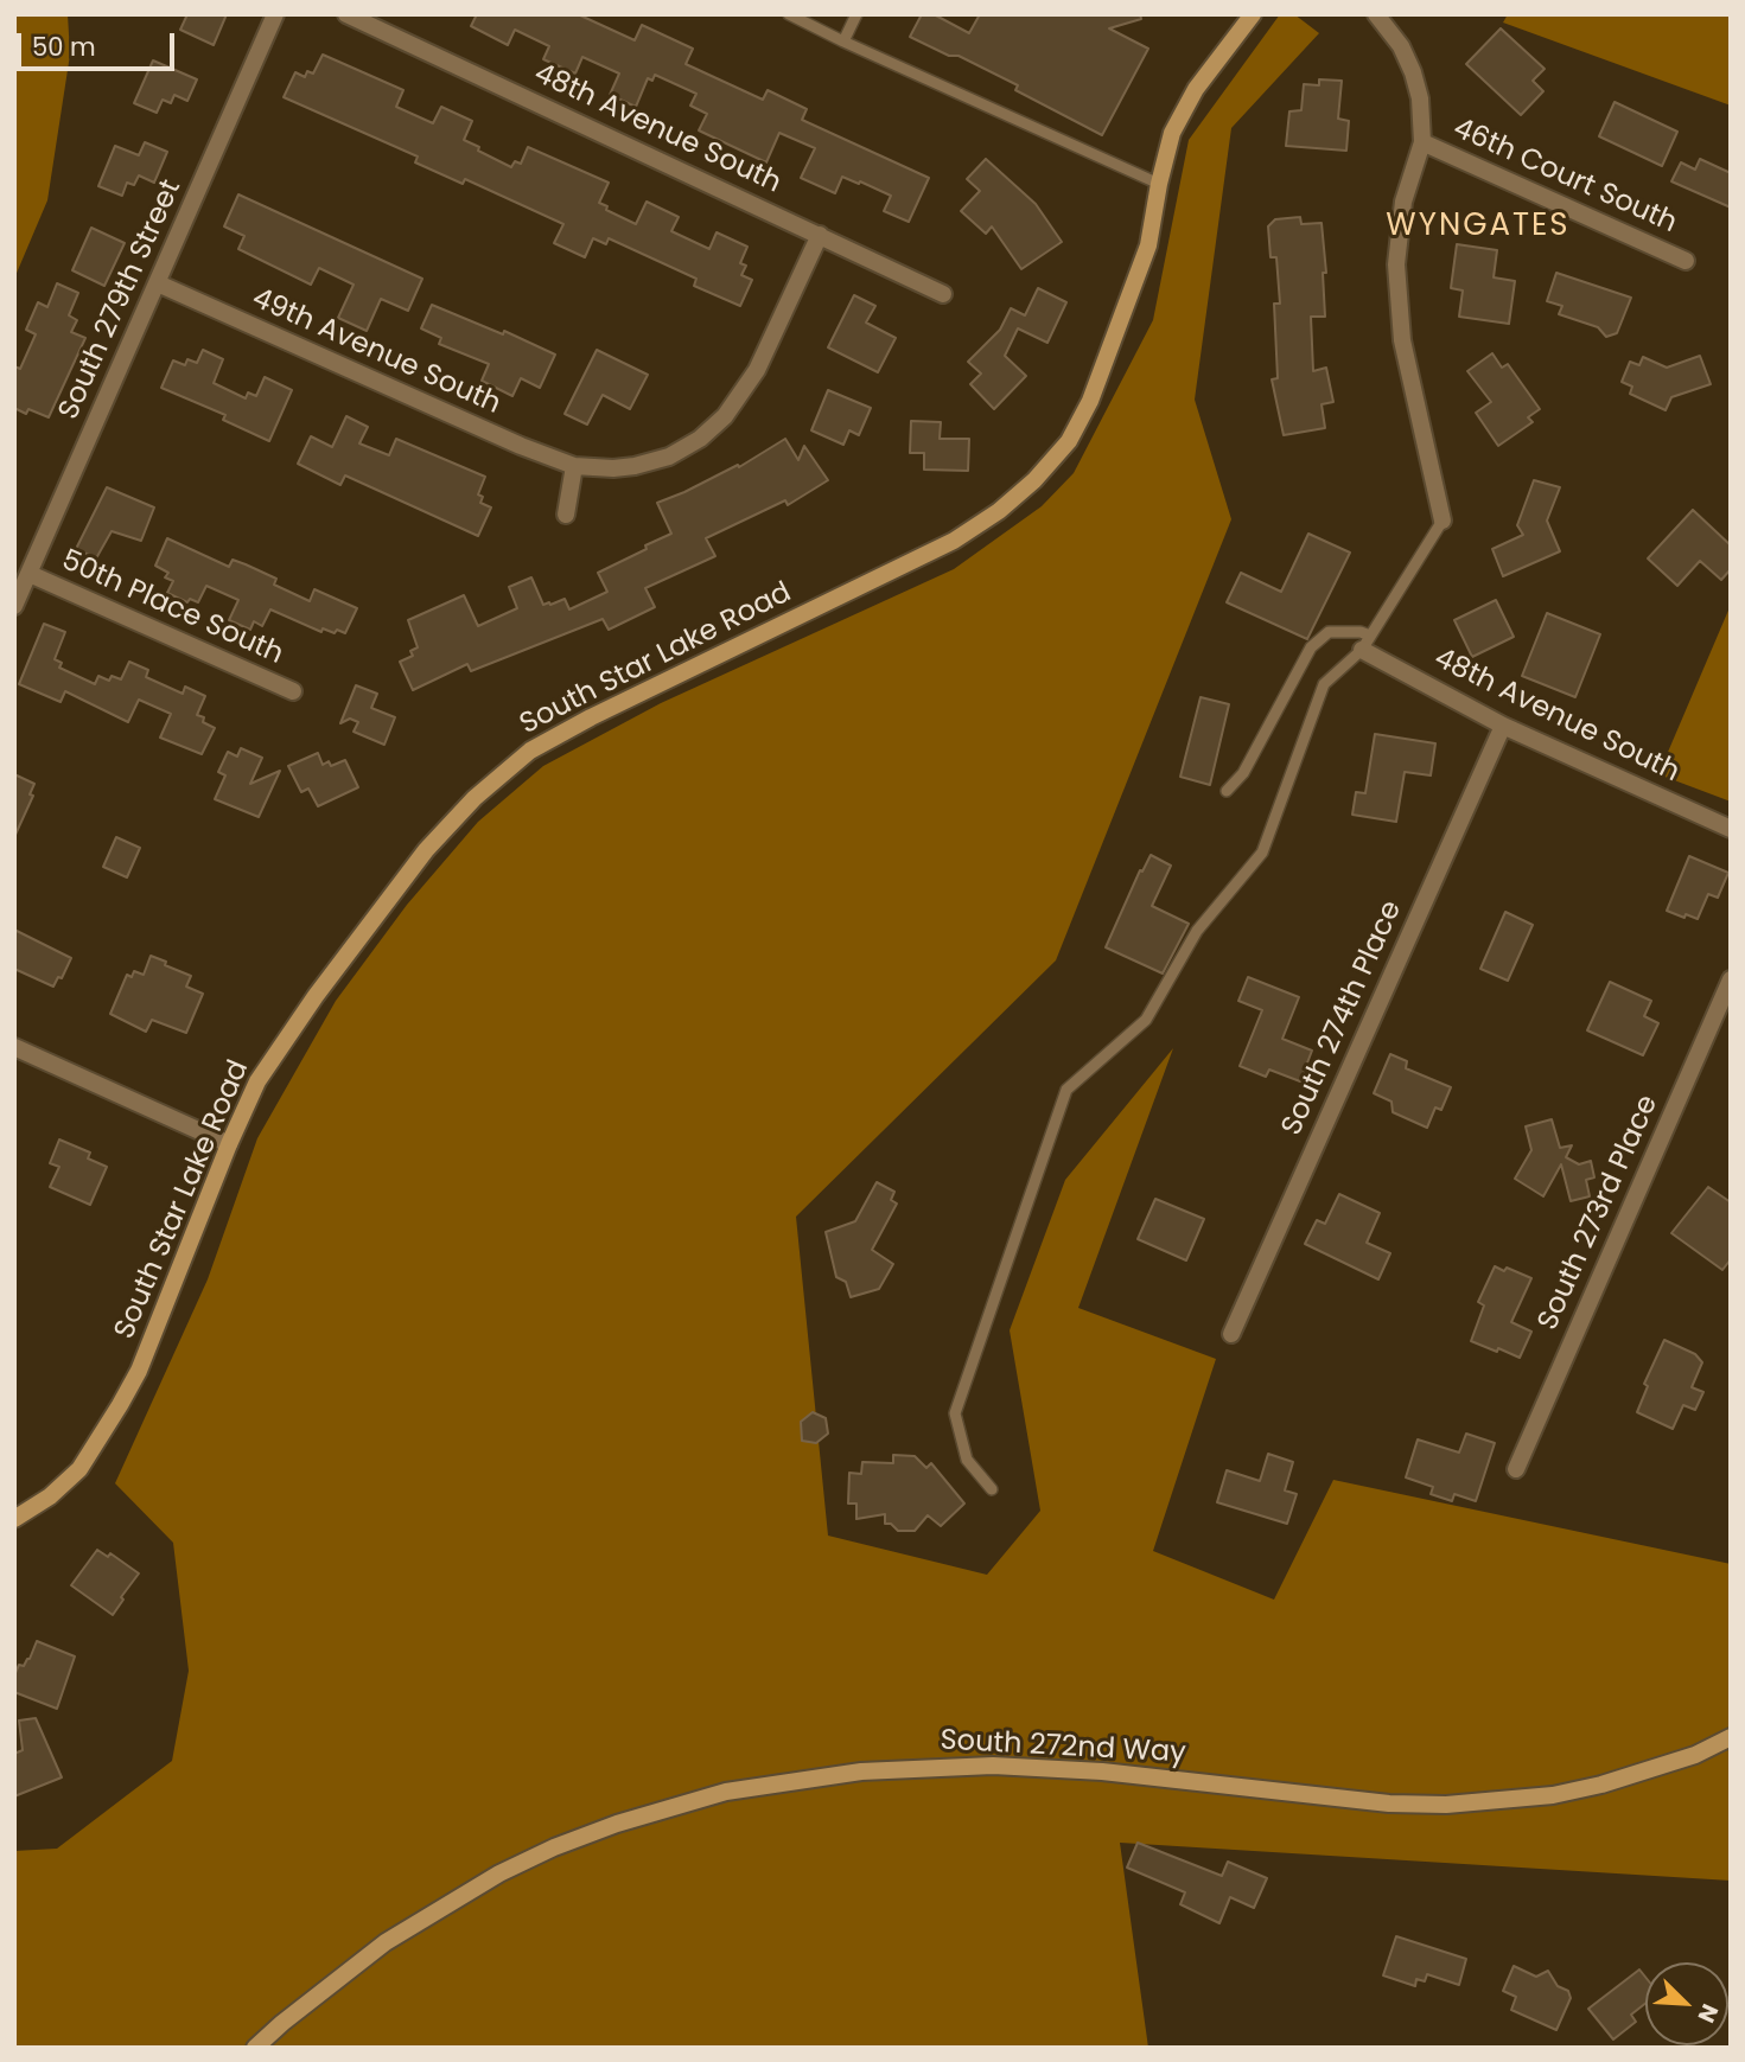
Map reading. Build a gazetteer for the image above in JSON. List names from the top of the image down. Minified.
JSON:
{"streets":{"street":["48th Avenue South","46th Court South","South 279th Street","49th Avenue South","50th Place South","South Star Lake Road","South 274th Place","South 273rd Place","South 272nd Way"]},"crossings":[["48th Avenue South","49th Avenue South"],["48th Avenue South","South 274th Place"],["South 279th Street","49th Avenue South"],["South 279th Street","50th Place South"]],"districts":["WYNGATES"],"scale_bar":"50 m","north":"bottom right"}
